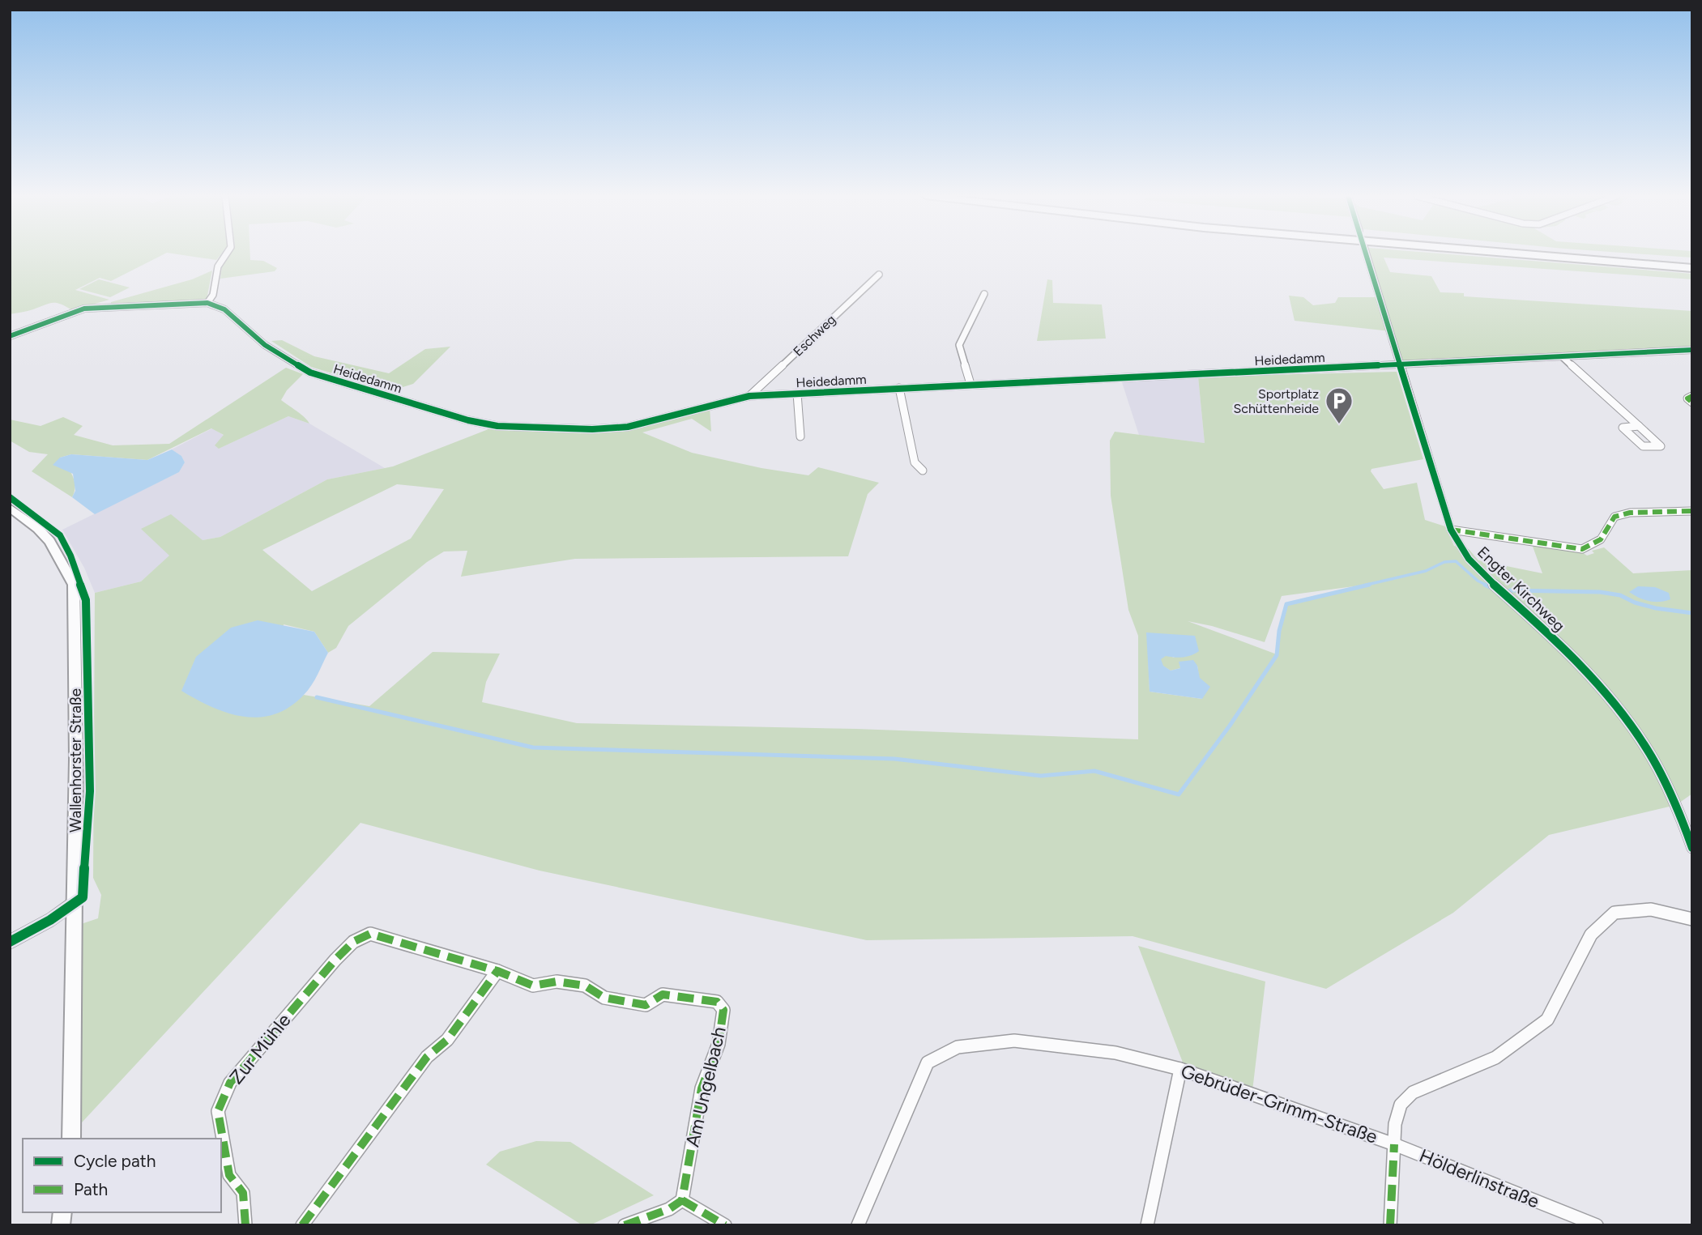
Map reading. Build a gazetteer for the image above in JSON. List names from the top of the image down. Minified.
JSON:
{"streets":{"main road":["Wallenhorster Straße"],"street":["Eschweg","Heidedamm","Engter Kirchweg","Zur Mühle","Am Ungelbach","Gebrüder-Grimm-Straße","Hölderlinstraße"]},"crossings":[["Eschweg","Heidedamm"],["Heidedamm","Engter Kirchweg"],["Zur Mühle","Am Ungelbach"],["Gebrüder-Grimm-Straße","Hölderlinstraße"]],"places":{"parking":["Sportplatz Schüttenheide"]},"legend":["Cycle path","Path"]}
